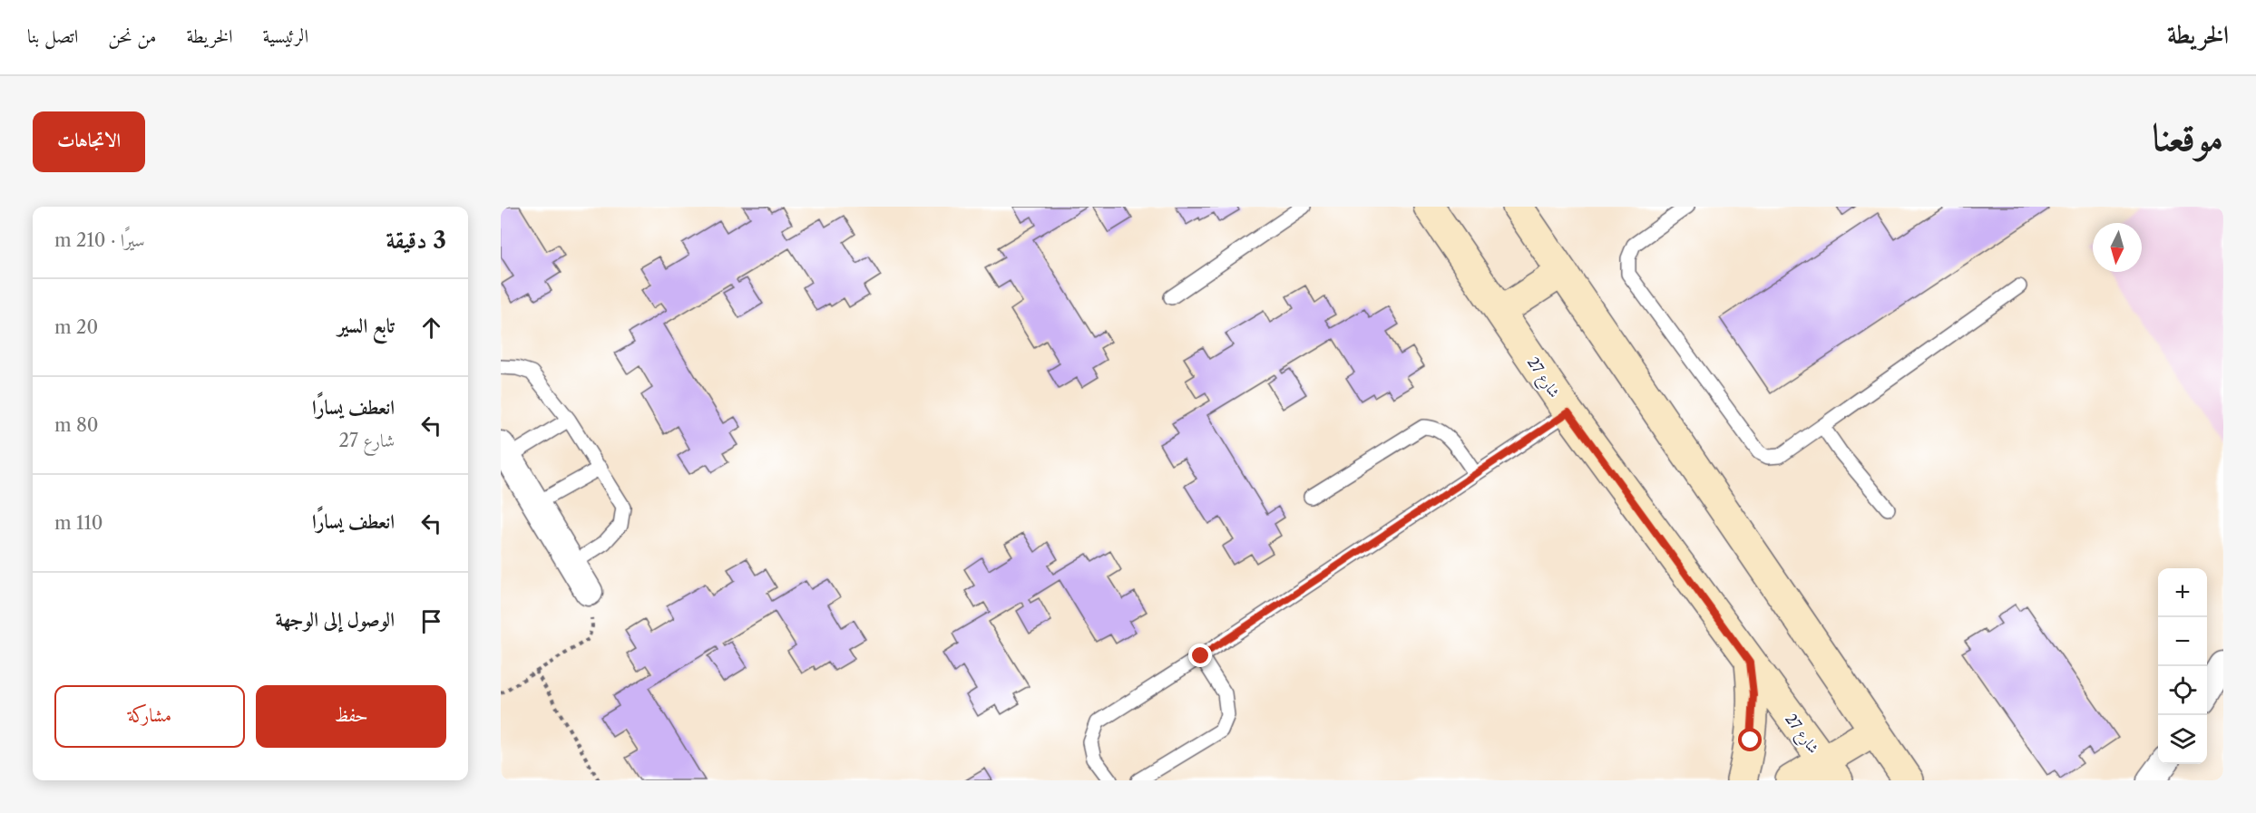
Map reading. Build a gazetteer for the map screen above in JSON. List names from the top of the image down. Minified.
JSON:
{"streets":{"main road":["شارع 27"]},"north":"bottom","page":{"header":"الخريطة","nav":["الرئيسية","الخريطة","من نحن","اتصل بنا"],"title":"موقعنا","buttons":["الاتجاهات",["حفظ","مشاركة"]],"heading":["3 دقيقة","سيرًا · 210 m"],"list":[["تابع السير","20 m"],["انعطف يسارًا","شارع 27","80 m"],["انعطف يسارًا","110 m"],"الوصول إلى الوجهة"],"map_buttons":["+","−"]}}
